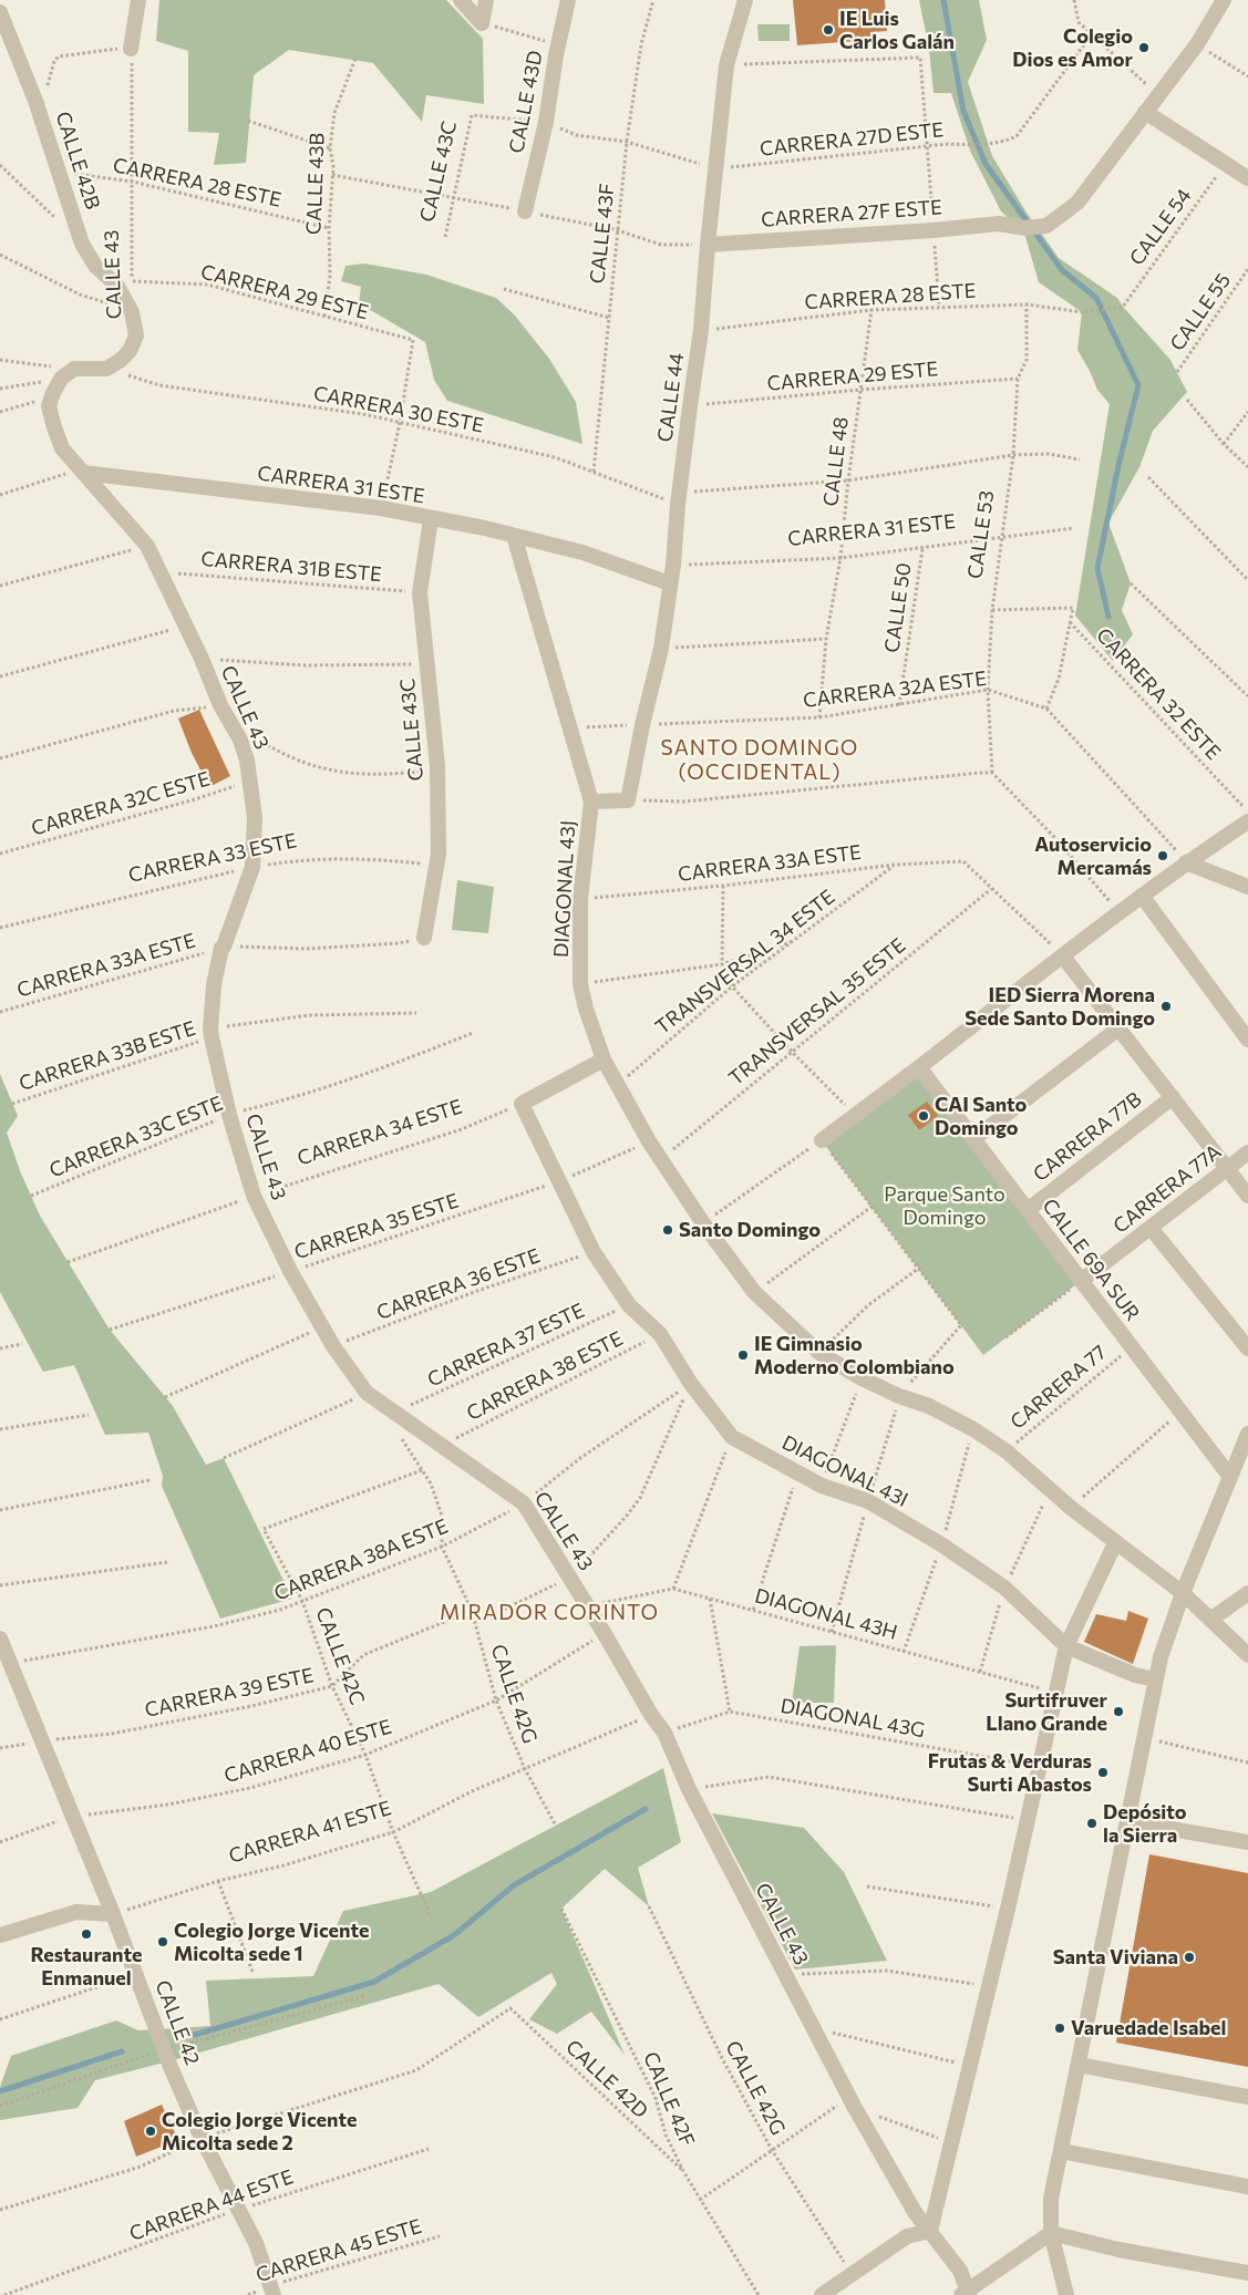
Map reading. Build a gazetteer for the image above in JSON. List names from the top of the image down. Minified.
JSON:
{"streets":{"street":["CALLE 43D","CALLE 42B","CALLE 43C","CARRERA 27F ESTE","CALLE 43","CALLE 44","CARRERA 31 ESTE","DIAGONAL 43J","CARRERA 77B","CARRERA 77A","CALLE 69A SUR","DIAGONAL 43I","CALLE 42"],"path":["CARRERA 27D ESTE","CARRERA 28 ESTE","CALLE 43B","CALLE 54","CALLE 43F","CARRERA 29 ESTE","CALLE 55","CARRERA 30 ESTE","CALLE 48","CALLE 53","CARRERA 31B ESTE","CALLE 50","CARRERA 32A ESTE","CARRERA 32 ESTE","CARRERA 32C ESTE","CARRERA 33 ESTE","CARRERA 33A ESTE","TRANSVERSAL 34 ESTE","TRANSVERSAL 35 ESTE","CARRERA 33B ESTE","CARRERA 34 ESTE","CARRERA 33C ESTE","CARRERA 35 ESTE","CARRERA 36 ESTE","CARRERA 37 ESTE","CARRERA 38 ESTE","CARRERA 77","CARRERA 38A ESTE","DIAGONAL 43H","CALLE 42C","CARRERA 39 ESTE","CALLE 42G","DIAGONAL 43G","CARRERA 40 ESTE","CARRERA 41 ESTE","CALLE 42D","CALLE 42F","CARRERA 44 ESTE","CARRERA 45 ESTE"]},"crossings":[["CALLE 43D","CALLE 43C"],["CARRERA 27D ESTE","CALLE 44"],["CALLE 42B","CARRERA 28 ESTE"],["CALLE 42B","CALLE 43"],["CALLE 42B","CARRERA 29 ESTE"],["CALLE 43C","CARRERA 31 ESTE"],["CALLE 43C","CARRERA 31B ESTE"],["CALLE 43C","CARRERA 33 ESTE"],["CALLE 43C","CARRERA 33A ESTE"],["CARRERA 28 ESTE","CALLE 43B"],["CARRERA 28 ESTE","CALLE 54"],["CARRERA 28 ESTE","CALLE 43"],["CARRERA 28 ESTE","CALLE 44"],["CARRERA 28 ESTE","CALLE 48"],["CARRERA 28 ESTE","CALLE 53"],["CALLE 43B","CARRERA 29 ESTE"],["CARRERA 27F ESTE","CALLE 44"],["CALLE 43F","CARRERA 30 ESTE"],["CALLE 43","CARRERA 29 ESTE"],["CALLE 43","CARRERA 30 ESTE"],["CALLE 43","CARRERA 31 ESTE"],["CALLE 43","CARRERA 31B ESTE"],["CALLE 43","CARRERA 32C ESTE"],["CALLE 43","CARRERA 33 ESTE"],["CALLE 43","CARRERA 33A ESTE"],["CALLE 43","CARRERA 33B ESTE"],["CALLE 43","CARRERA 34 ESTE"],["CALLE 43","CARRERA 33C ESTE"],["CALLE 43","CARRERA 35 ESTE"],["CALLE 43","CARRERA 36 ESTE"],["CALLE 43","CARRERA 37 ESTE"],["CALLE 43","CARRERA 38 ESTE"],["CALLE 43","CARRERA 38A ESTE"],["CALLE 43","DIAGONAL 43H"],["CALLE 43","CARRERA 39 ESTE"],["CALLE 43","DIAGONAL 43G"],["CALLE 43","CARRERA 40 ESTE"],["CALLE 43","CARRERA 41 ESTE"],["CARRERA 29 ESTE","CALLE 44"],["CARRERA 29 ESTE","CARRERA 30 ESTE"],["CARRERA 29 ESTE","CALLE 48"],["CARRERA 29 ESTE","CALLE 53"],["CALLE 44","CARRERA 30 ESTE"],["CALLE 44","CARRERA 31 ESTE"],["CALLE 44","CARRERA 32A ESTE"],["CARRERA 30 ESTE","CALLE 48"],["CARRERA 30 ESTE","CALLE 53"],["CALLE 48","CARRERA 31 ESTE"],["CALLE 48","CARRERA 32A ESTE"],["CARRERA 31 ESTE","CALLE 53"],["CARRERA 31 ESTE","CALLE 50"],["CARRERA 31 ESTE","DIAGONAL 43J"],["CALLE 53","CARRERA 32A ESTE"],["CALLE 50","CARRERA 32A ESTE"],["CARRERA 32A ESTE","DIAGONAL 43J"],["CARRERA 33A ESTE","DIAGONAL 43J"],["CARRERA 33A ESTE","TRANSVERSAL 34 ESTE"],["CARRERA 33A ESTE","TRANSVERSAL 35 ESTE"],["DIAGONAL 43J","TRANSVERSAL 34 ESTE"],["DIAGONAL 43J","TRANSVERSAL 35 ESTE"],["DIAGONAL 43J","CARRERA 35 ESTE"],["DIAGONAL 43J","CARRERA 77"],["CARRERA 34 ESTE","DIAGONAL 43I"],["CARRERA 77B","CALLE 69A SUR"],["CARRERA 77A","CALLE 69A SUR"],["CARRERA 35 ESTE","DIAGONAL 43I"],["CALLE 69A SUR","CARRERA 77"],["CARRERA 36 ESTE","DIAGONAL 43I"],["CARRERA 37 ESTE","DIAGONAL 43I"],["CARRERA 38 ESTE","DIAGONAL 43I"],["DIAGONAL 43I","CARRERA 38A ESTE"],["DIAGONAL 43I","CARRERA 39 ESTE"],["CARRERA 38A ESTE","CALLE 42C"],["CARRERA 38A ESTE","CARRERA 39 ESTE"],["CARRERA 38A ESTE","CALLE 42G"],["CARRERA 38A ESTE","CALLE 42"],["CALLE 42C","CARRERA 39 ESTE"],["CALLE 42C","CALLE 42G"],["CALLE 42C","CARRERA 40 ESTE"],["CALLE 42C","CARRERA 41 ESTE"],["CARRERA 39 ESTE","CALLE 42G"],["CARRERA 39 ESTE","CALLE 42"],["CALLE 42G","CARRERA 40 ESTE"],["CALLE 42G","CARRERA 41 ESTE"],["CARRERA 40 ESTE","CALLE 42"],["CARRERA 41 ESTE","CALLE 42"],["CALLE 42","CALLE 42D"],["CALLE 42","CARRERA 44 ESTE"],["CALLE 42","CARRERA 45 ESTE"],["CALLE 42D","CALLE 42F"]],"districts":["SANTO DOMINGO (OCCIDENTAL)","MIRADOR CORINTO"],"parks":["Parque Santo Domingo"],"places":["IE Luis Carlos Galán","Colegio Dios es Amor","Autoservicio Mercamás","IED Sierra Morena Sede Santo Domingo","CAI Santo Domingo","Santo Domingo","IE Gimnasio Moderno Colombiano","Surtifruver Llano Grande","Frutas & Verduras Surti Abastos","Depósito la Sierra","Restaurante Enmanuel","Colegio Jorge Vicente Micolta sede 1","Santa Viviana","Varuedade Isabel","Colegio Jorge Vicente Micolta sede 2"]}
